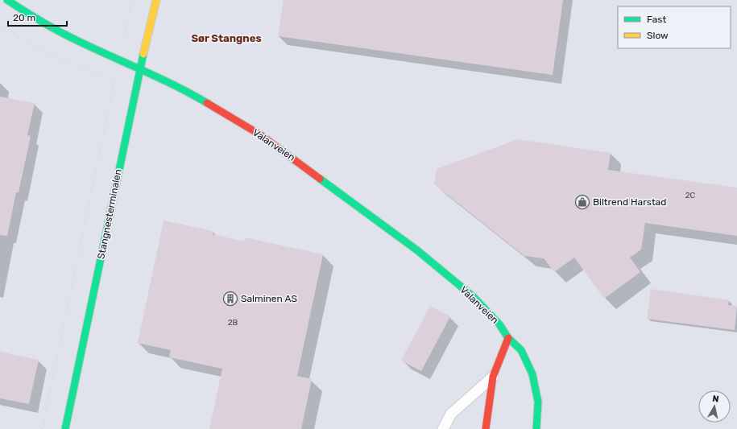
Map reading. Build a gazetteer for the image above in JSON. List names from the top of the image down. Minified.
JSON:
{"streets":{"main road":["Valanveien","Stangnesterminalen"]},"crossings":[["Valanveien","Stangnesterminalen"]],"districts":["Sør Stangnes"],"places":{"shop":["Biltrend Harstad"],"building":["Salminen AS"]},"house_numbers":["2C","2B"],"legend":["Fast","Slow"],"scale_bar":"20 m","north":"top"}
